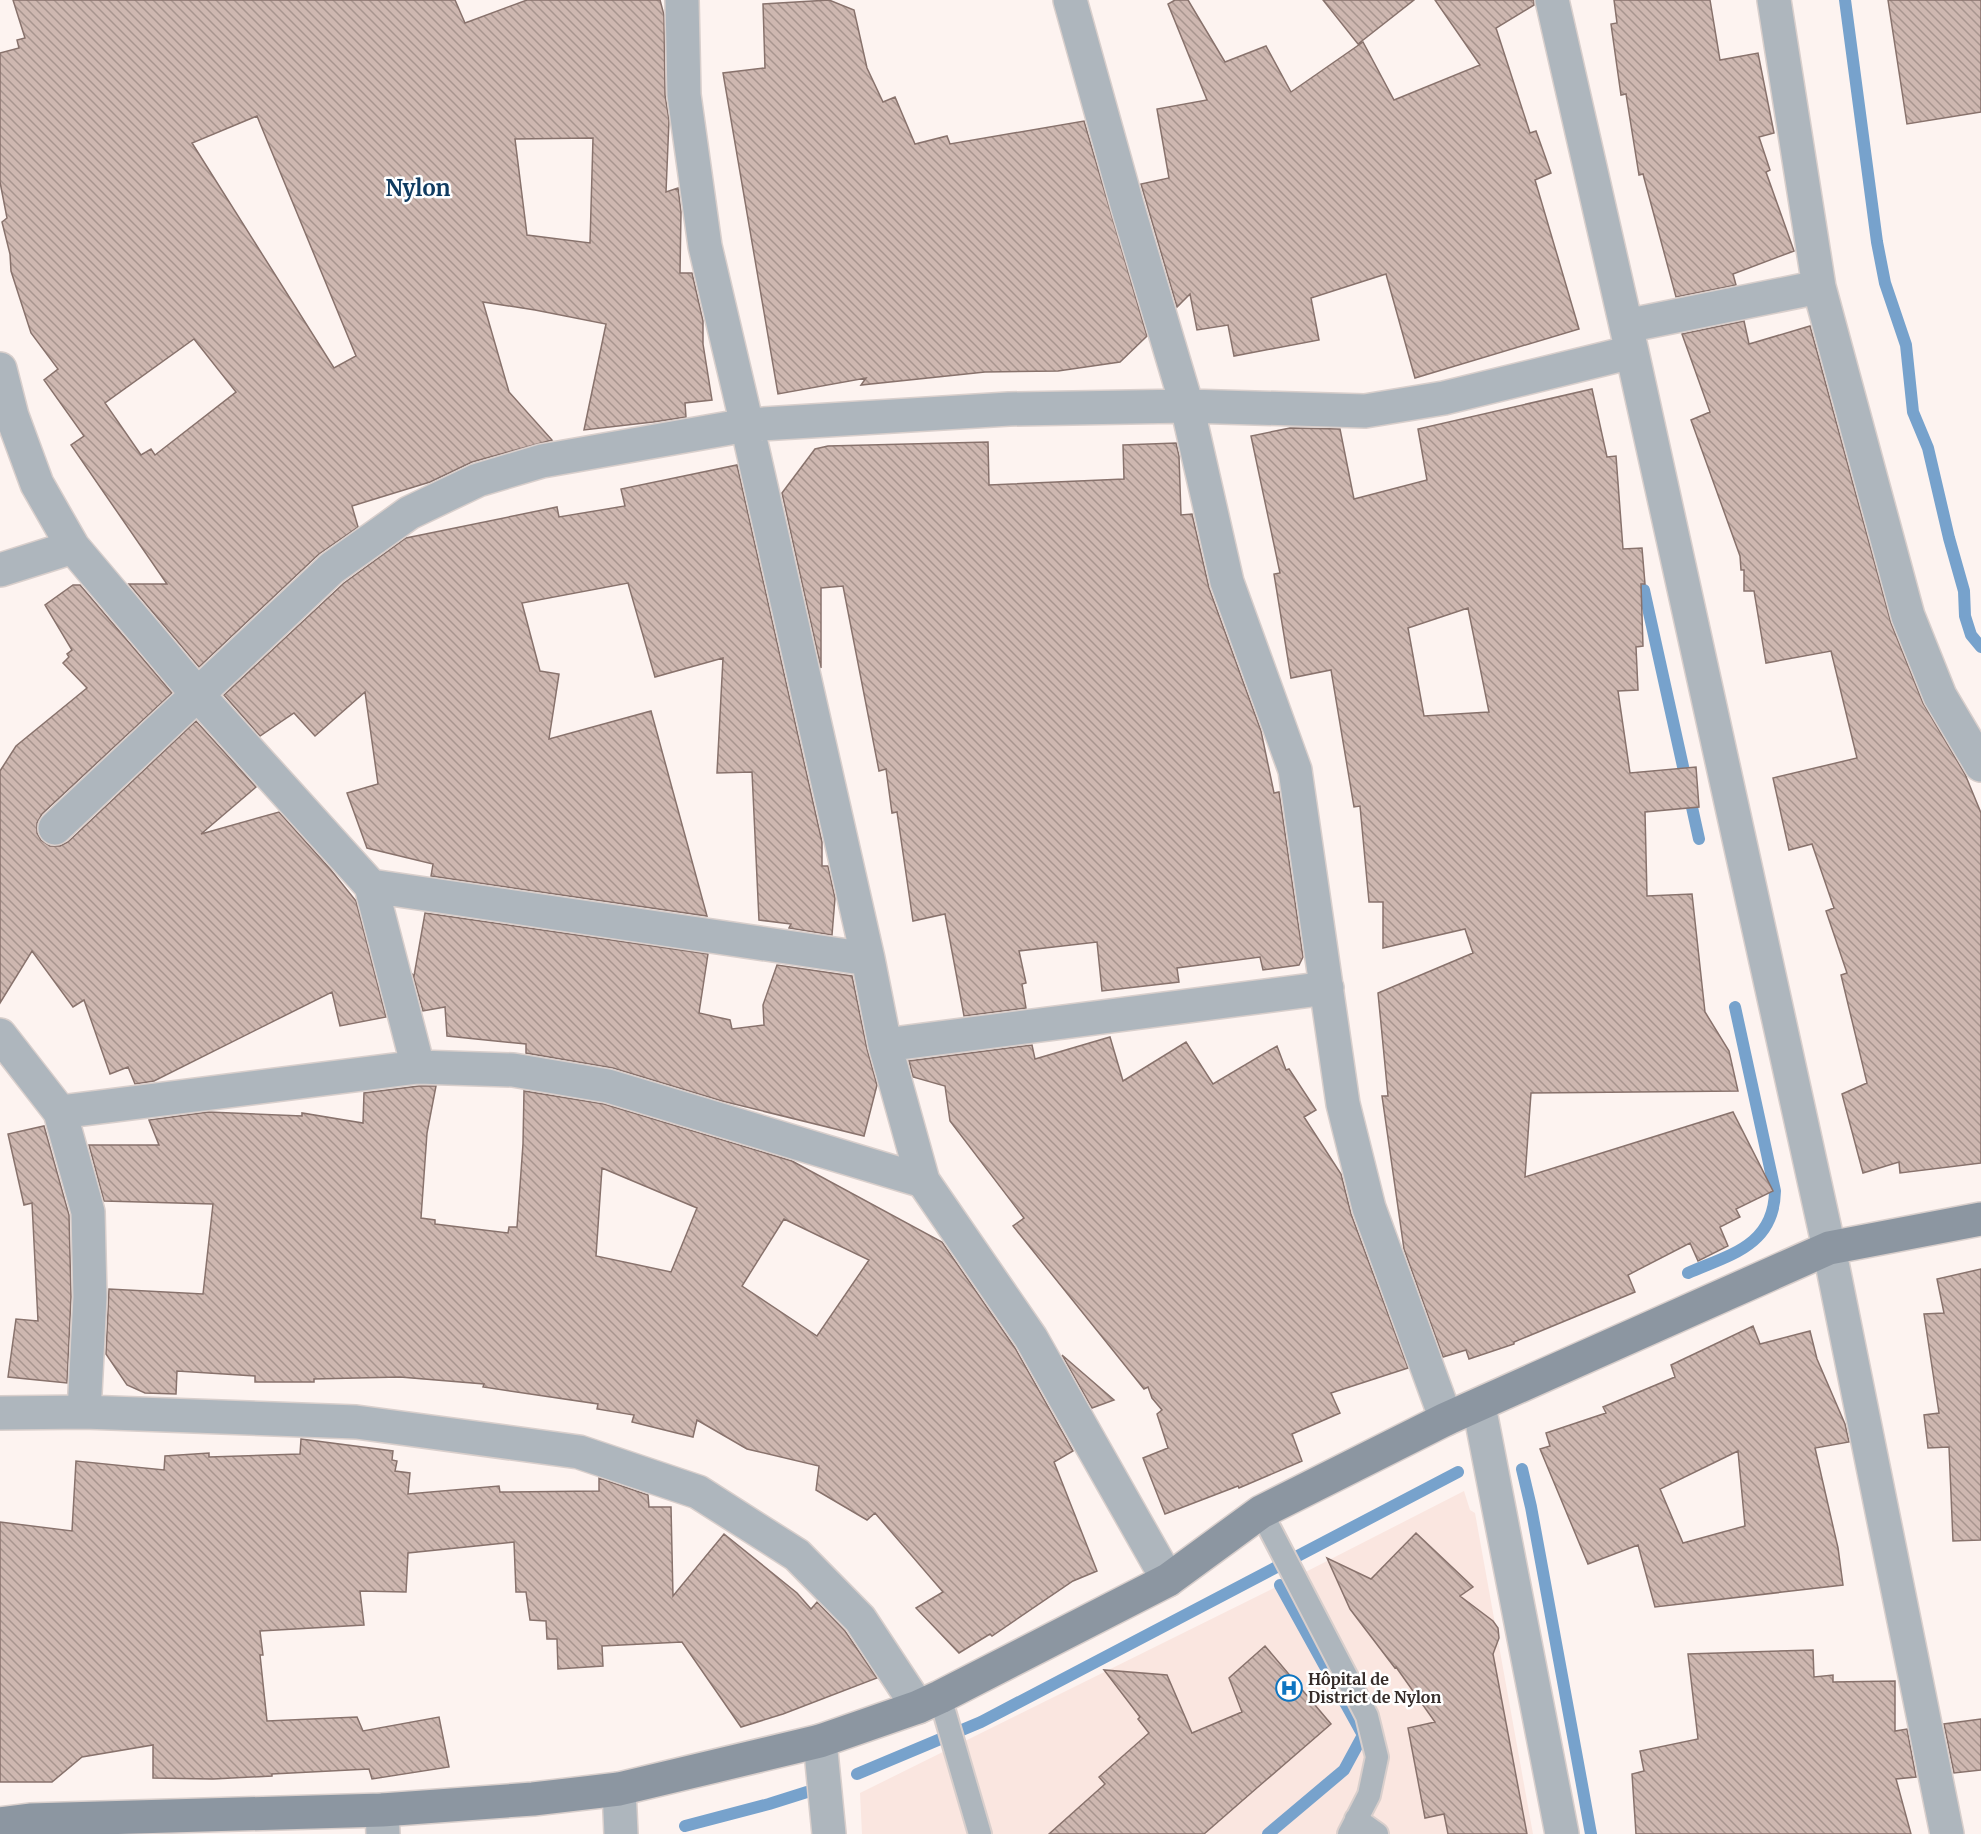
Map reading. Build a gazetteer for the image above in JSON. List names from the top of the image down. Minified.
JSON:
{"districts":["Nylon"],"places":{"hospital":["Hôpital de District de Nylon"]}}
